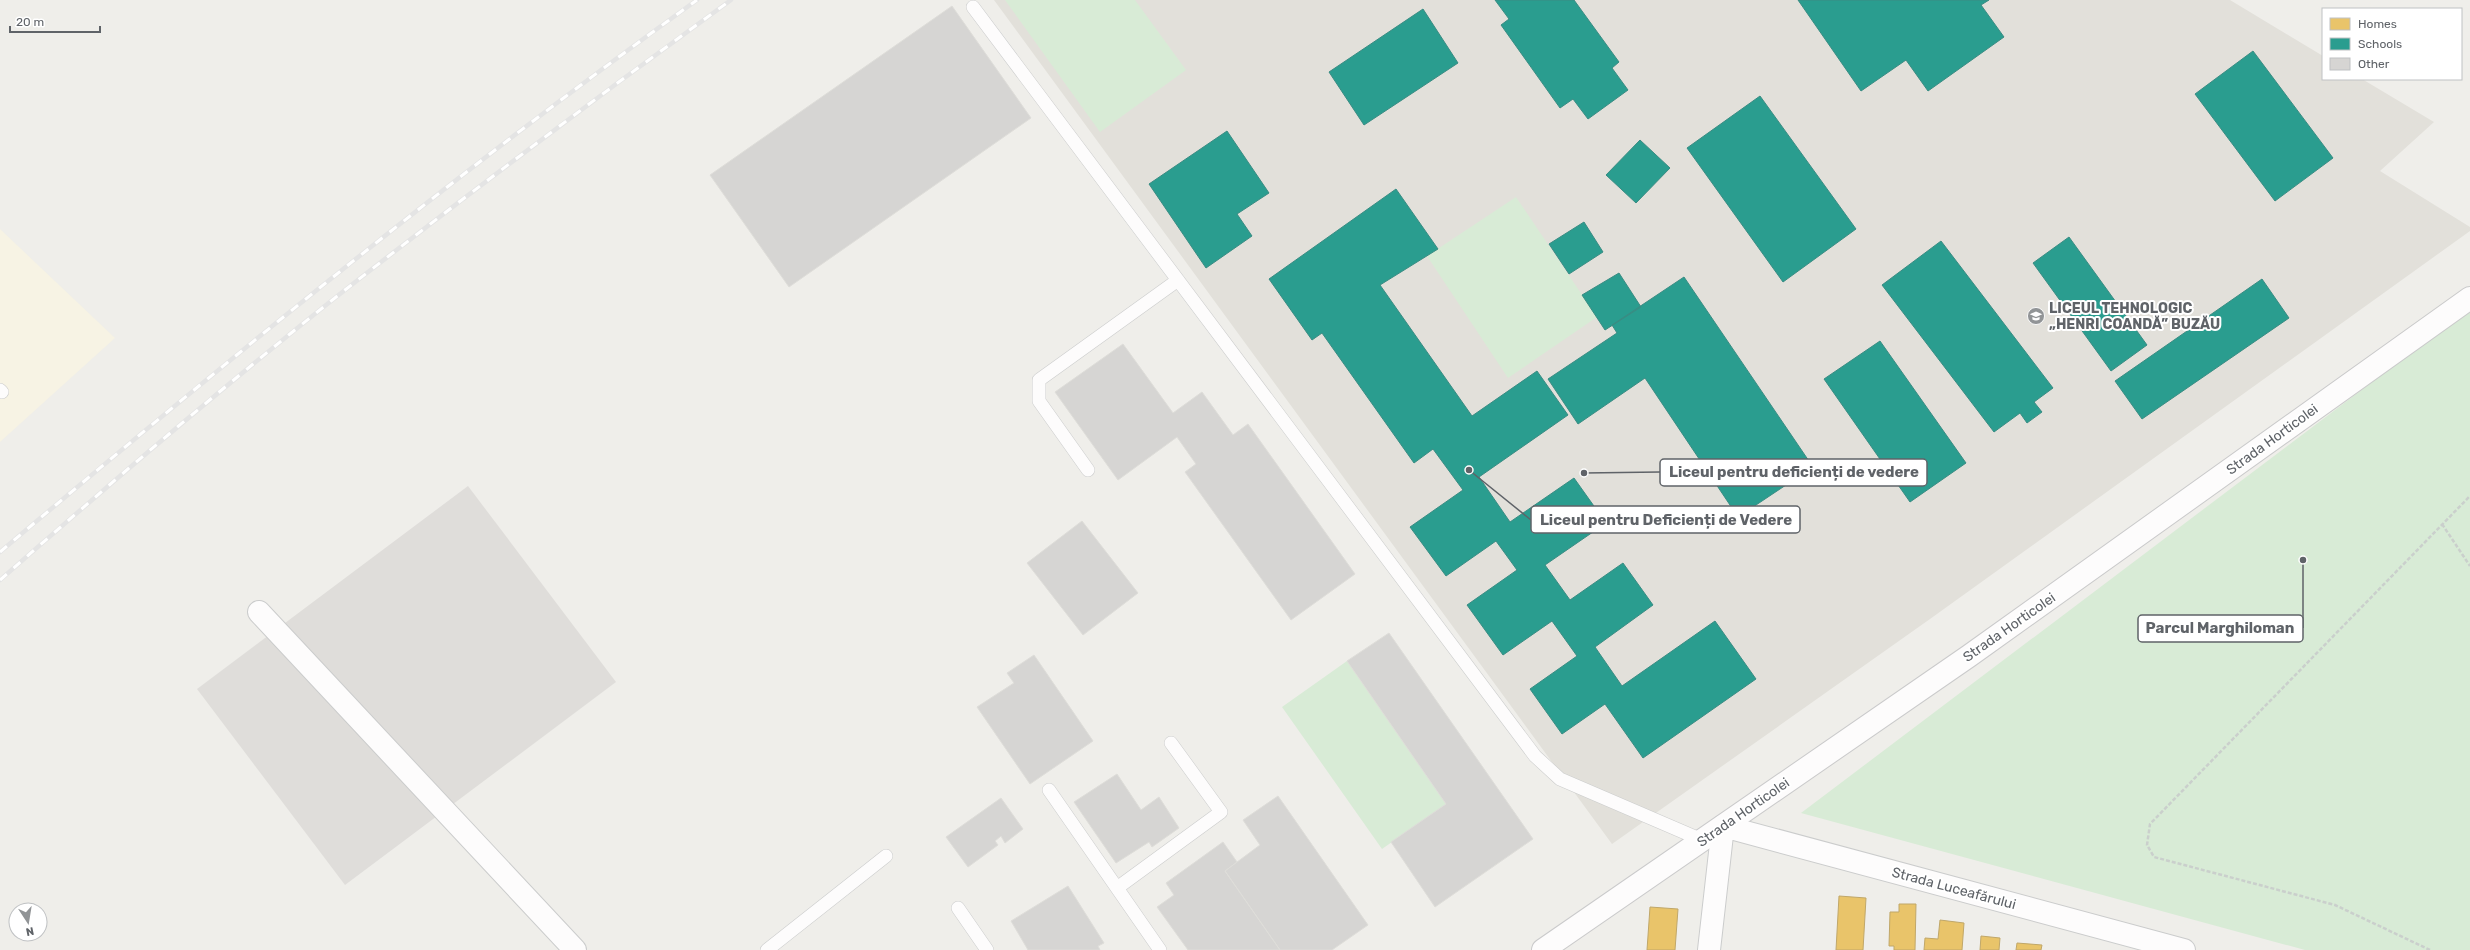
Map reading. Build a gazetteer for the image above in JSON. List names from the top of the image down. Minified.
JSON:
{"streets":{"main road":["Strada Horticolei","Strada Luceafărului"]},"crossings":[["Strada Horticolei","Strada Luceafărului"]],"places":{"school or university":["LICEUL TEHNOLOGIC „HENRI COANDĂ” BUZĂU"],"other":["Liceul pentru Deficienți de Vedere","Liceul pentru deficienți de vedere","Parcul Marghiloman"]},"legend":["Homes","Schools","Other"],"scale_bar":"20 m","north":"bottom"}
